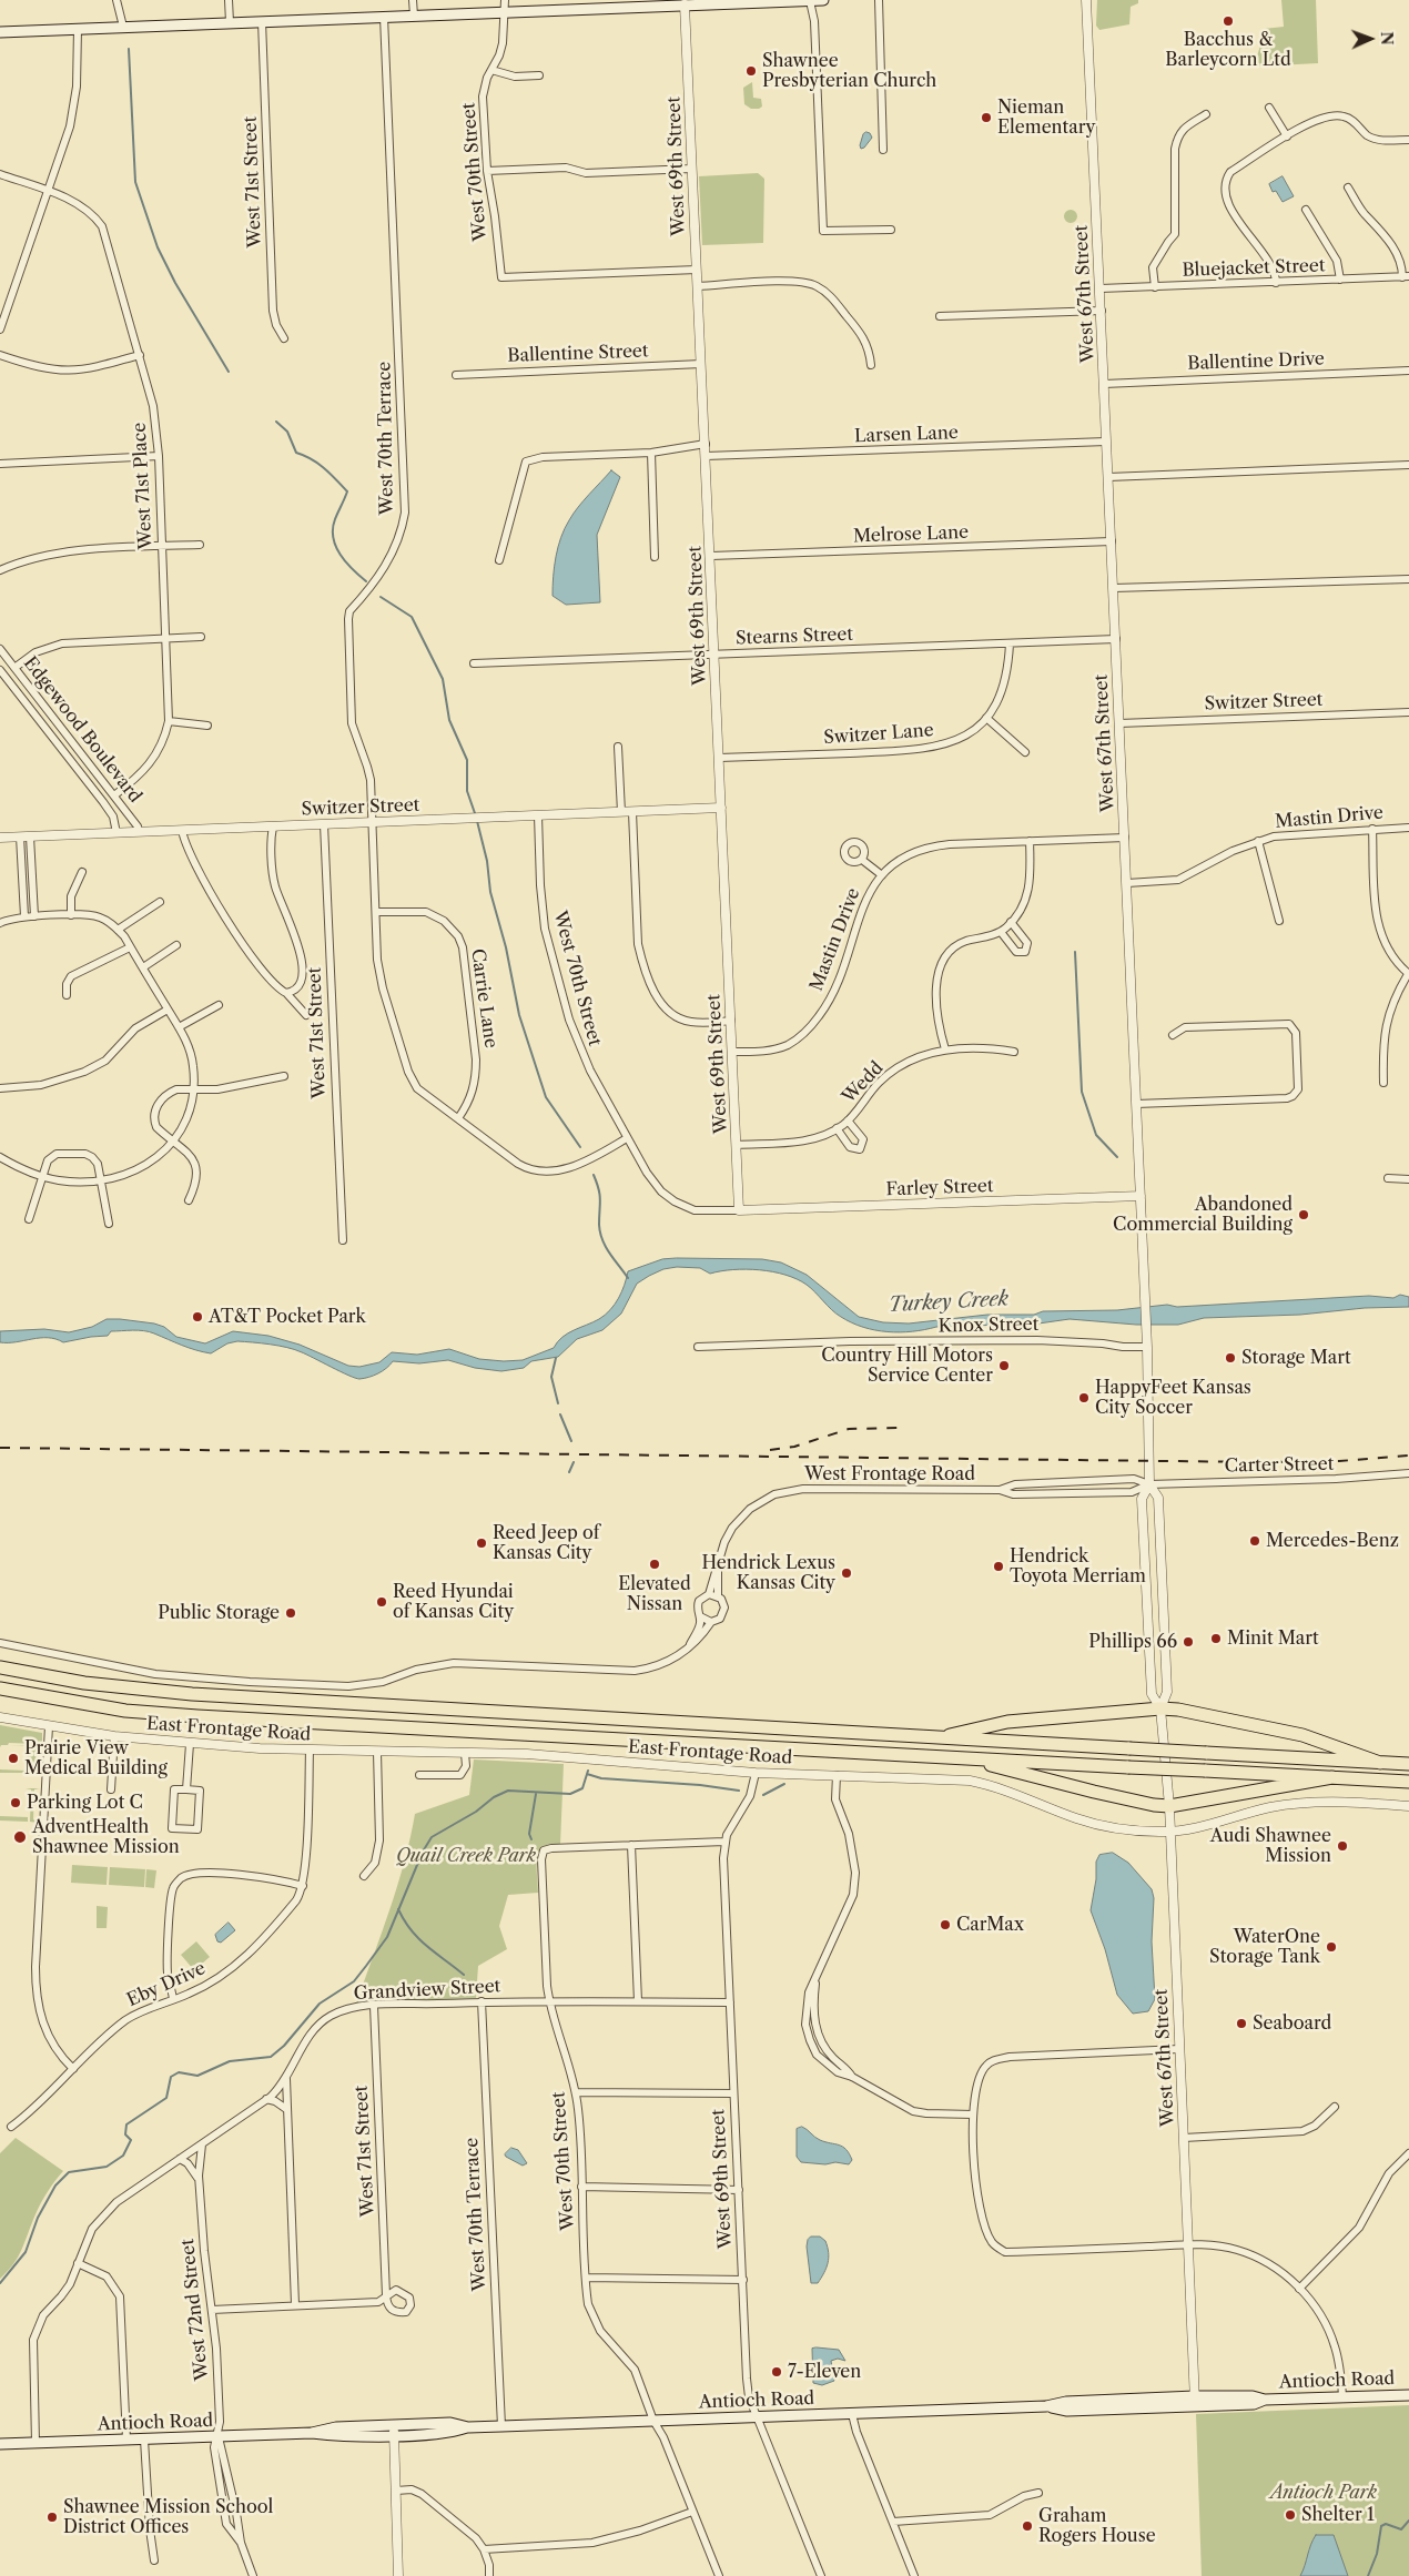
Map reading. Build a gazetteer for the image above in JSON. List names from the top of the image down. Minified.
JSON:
{"streets":{"main road":["Antioch Road"],"street":["West 69th Street","West 70th Street","West 71st Street","Bluejacket Street","West 67th Street","Ballentine Street","Ballentine Drive","Larsen Lane","West 70th Terrace","West 71st Place","Melrose Lane","Stearns Street","Switzer Street","Edgewood Boulevard","Switzer Lane","Mastin Drive","Carrie Lane","Wedd","Farley Street","Knox Street","Carter Street","West Frontage Road","East Frontage Road","Eby Drive","Grandview Street","West 72nd Street"]},"crossings":[["West 69th Street","West 70th Street"],["West 69th Street","Ballentine Street"],["West 69th Street","Larsen Lane"],["West 69th Street","Melrose Lane"],["West 69th Street","Stearns Street"],["West 69th Street","Switzer Street"],["West 69th Street","Switzer Lane"],["West 69th Street","Mastin Drive"],["West 69th Street","Wedd"],["West 69th Street","Farley Street"],["West 69th Street","East Frontage Road"],["West 69th Street","Grandview Street"],["West 69th Street","Antioch Road"],["West 70th Street","West 70th Terrace"],["West 70th Street","Switzer Street"],["West 70th Street","Farley Street"],["West 70th Street","Grandview Street"],["West 70th Street","Antioch Road"],["West 71st Street","Switzer Street"],["West 71st Street","Grandview Street"],["Bluejacket Street","West 67th Street"],["West 67th Street","Ballentine Drive"],["West 67th Street","Larsen Lane"],["West 67th Street","Melrose Lane"],["West 67th Street","Stearns Street"],["West 67th Street","Switzer Street"],["West 67th Street","Mastin Drive"],["West 67th Street","Farley Street"],["West 67th Street","Knox Street"],["West 67th Street","Carter Street"],["West 67th Street","West Frontage Road"],["West 67th Street","East Frontage Road"],["West 67th Street","Antioch Road"],["West 70th Terrace","Switzer Street"],["West 70th Terrace","Carrie Lane"],["West 70th Terrace","Grandview Street"],["West 70th Terrace","Antioch Road"],["West 71st Place","Edgewood Boulevard"],["Stearns Street","Switzer Lane"],["Switzer Street","Edgewood Boulevard"],["Carter Street","West Frontage Road"],["East Frontage Road","Eby Drive"],["Grandview Street","West 72nd Street"],["Grandview Street","Antioch Road"],["West 72nd Street","Antioch Road"]],"water":["Turkey Creek"],"parks":["Quail Creek Park","Antioch Park"],"places":["Bacchus & Barleycorn Ltd","Shawnee Presbyterian Church","Nieman Elementary","Abandoned Commercial Building","AT&T Pocket Park","Storage Mart","Country Hill Motors Service Center","HappyFeet Kansas City Soccer","Mercedes-Benz","Reed Jeep of Kansas City","Elevated Nissan","Hendrick Toyota Merriam","Hendrick Lexus Kansas City","Reed Hyundai of Kansas City","Public Storage","Minit Mart","Phillips 66","Prairie View Medical Building","Parking Lot C","AdventHealth Shawnee Mission","Audi Shawnee Mission","CarMax","WaterOne Storage Tank","Seaboard","7-Eleven","Shelter 1","Shawnee Mission School District Offices","Graham Rogers House"],"north":"right"}
